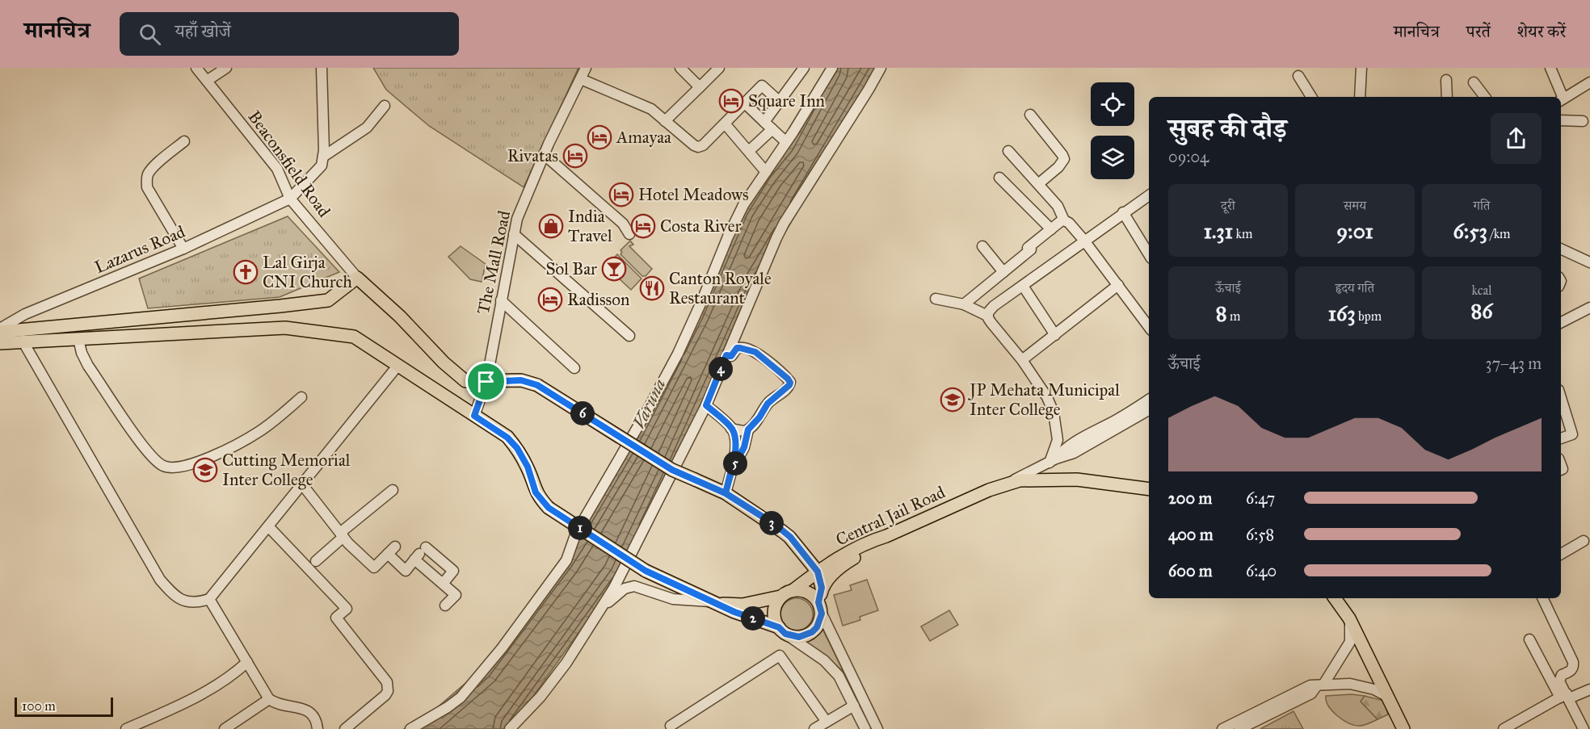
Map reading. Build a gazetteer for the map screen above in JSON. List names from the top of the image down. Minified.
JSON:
{"streets":{"main road":["Central Jail Road"],"street":["Beaconsfield Road","Lazarus Road","The Mall Road"]},"crossings":[["Beaconsfield Road","Lazarus Road"]],"water":["Varuna"],"places":{"hotel":["Square Inn","Amayaa","Rivatas","Hotel Meadows","Costa River","Radisson"],"shop":["India Travel"],"bar":["Sol Bar"],"church":["Lal Girja CNI Church"],"restaurant":["Canton Royale Restaurant"],"school or university":["JP Mehata Municipal Inter College","Cutting Memorial Inter College"]},"scale_bar":"100 m","page":{"header":"मानचित्र","search":"यहाँ खोजें","nav":["मानचित्र","परतें","शेयर करें"],"heading":["सुबह की दौड़","09:04"],"stats":[["दूरी","1.31 km"],["समय","9:01"],["गति","6:53 /km"],["ऊँचाई","8 m"],["हृदय गति","163 bpm"],["kcal","86"]],"chart":["ऊँचाई","37–43 m"],"pins":["4","6","5","3","1","2"],"list":[{"name":"200 m","note":"6:47"},{"name":"400 m","note":"6:58"},{"name":"600 m","note":"6:40"}],"scale":"100 m"}}
